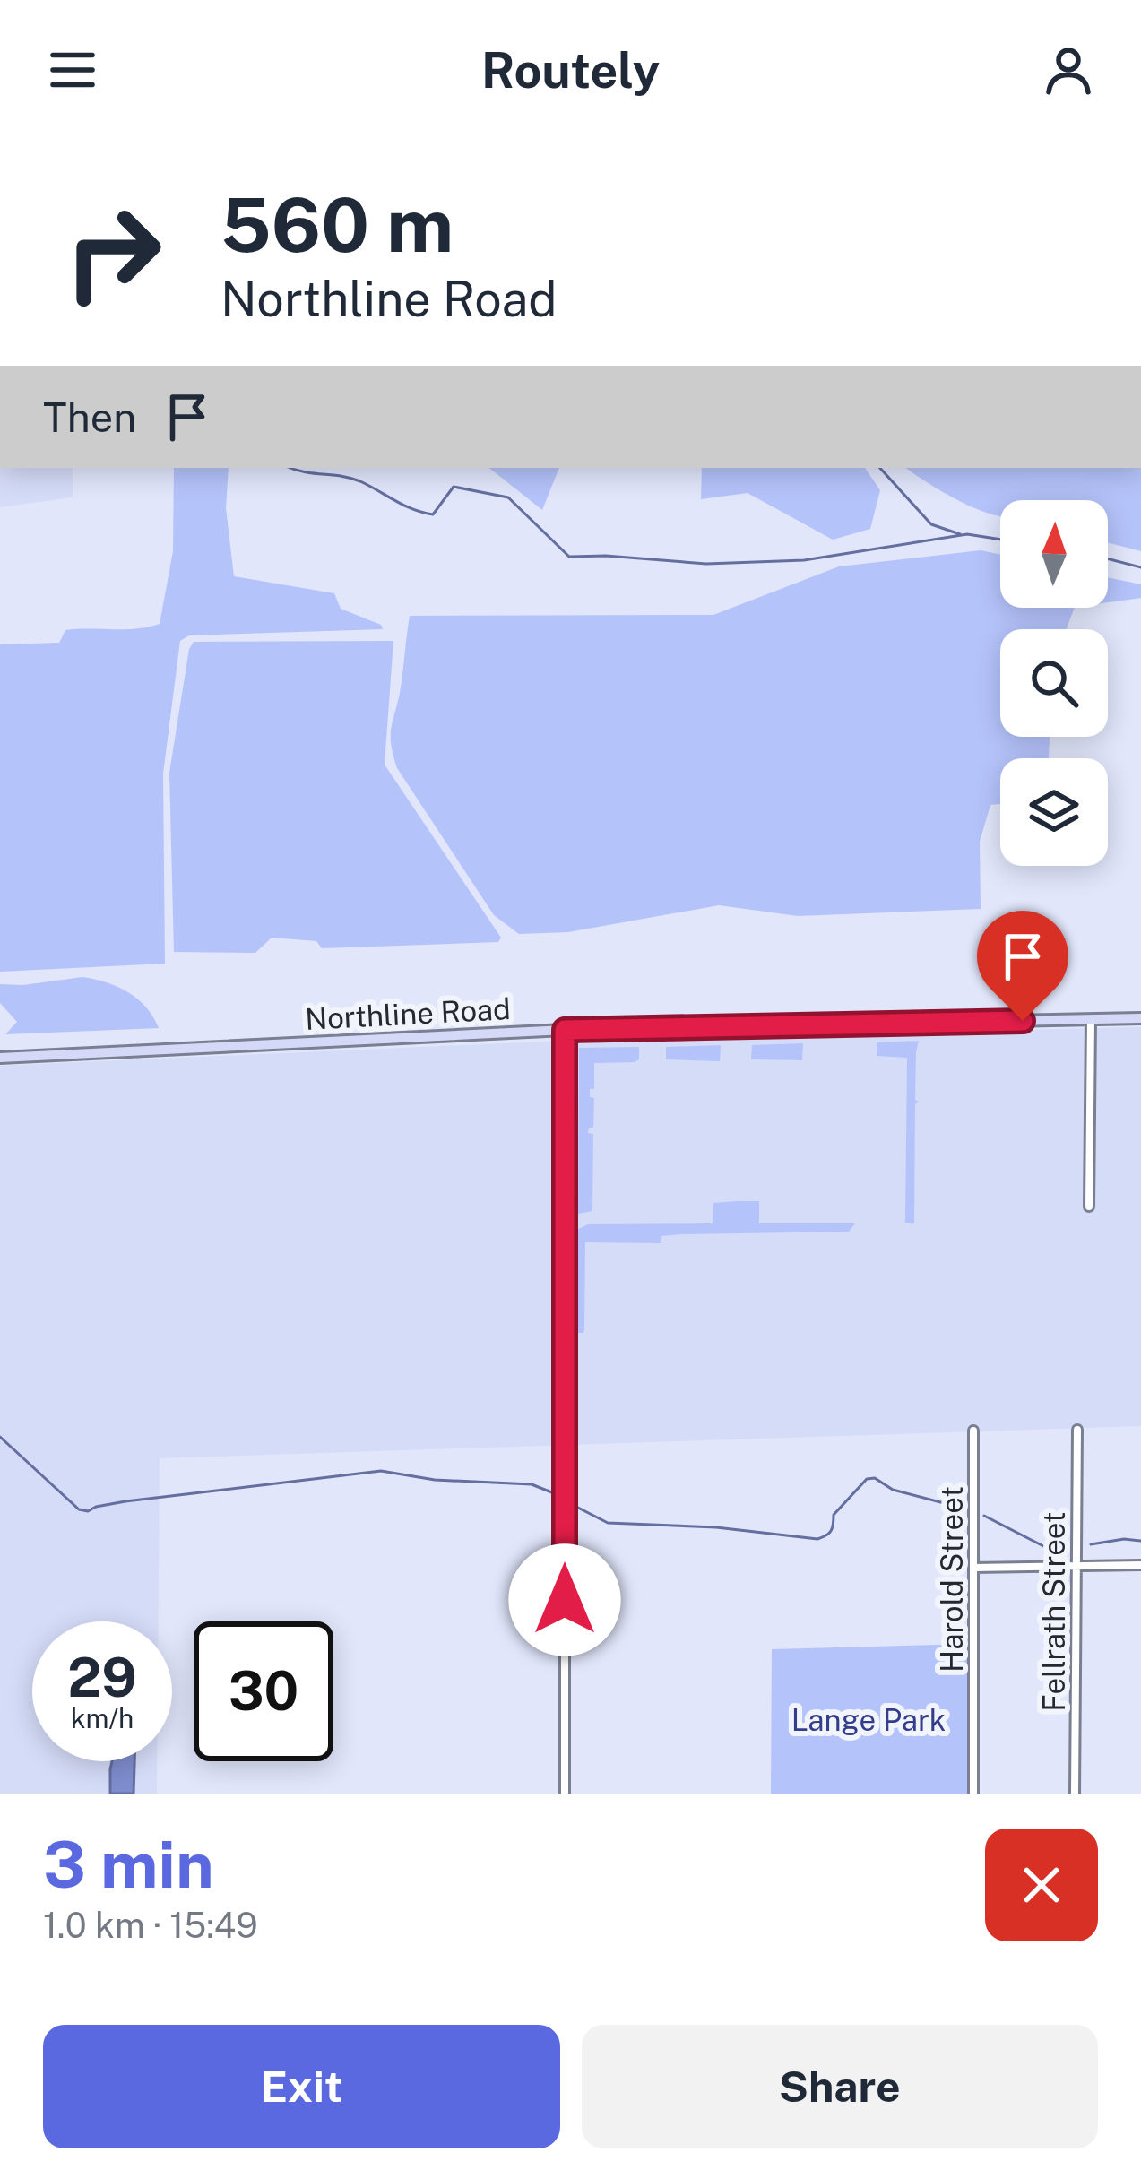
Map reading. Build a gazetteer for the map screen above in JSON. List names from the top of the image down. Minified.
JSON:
{"streets":{"main road":["Northline Road"],"street":["Harold Street","Fellrath Street"]},"parks":["Lange Park"],"north":"top","page":{"header":"Routely","turn":["560 m","Northline Road"],"then":"Then","speed":"29 km/h","limit":"30","heading":["3 min","1.0 km · 15:49"],"buttons":["Exit","Share"]}}
